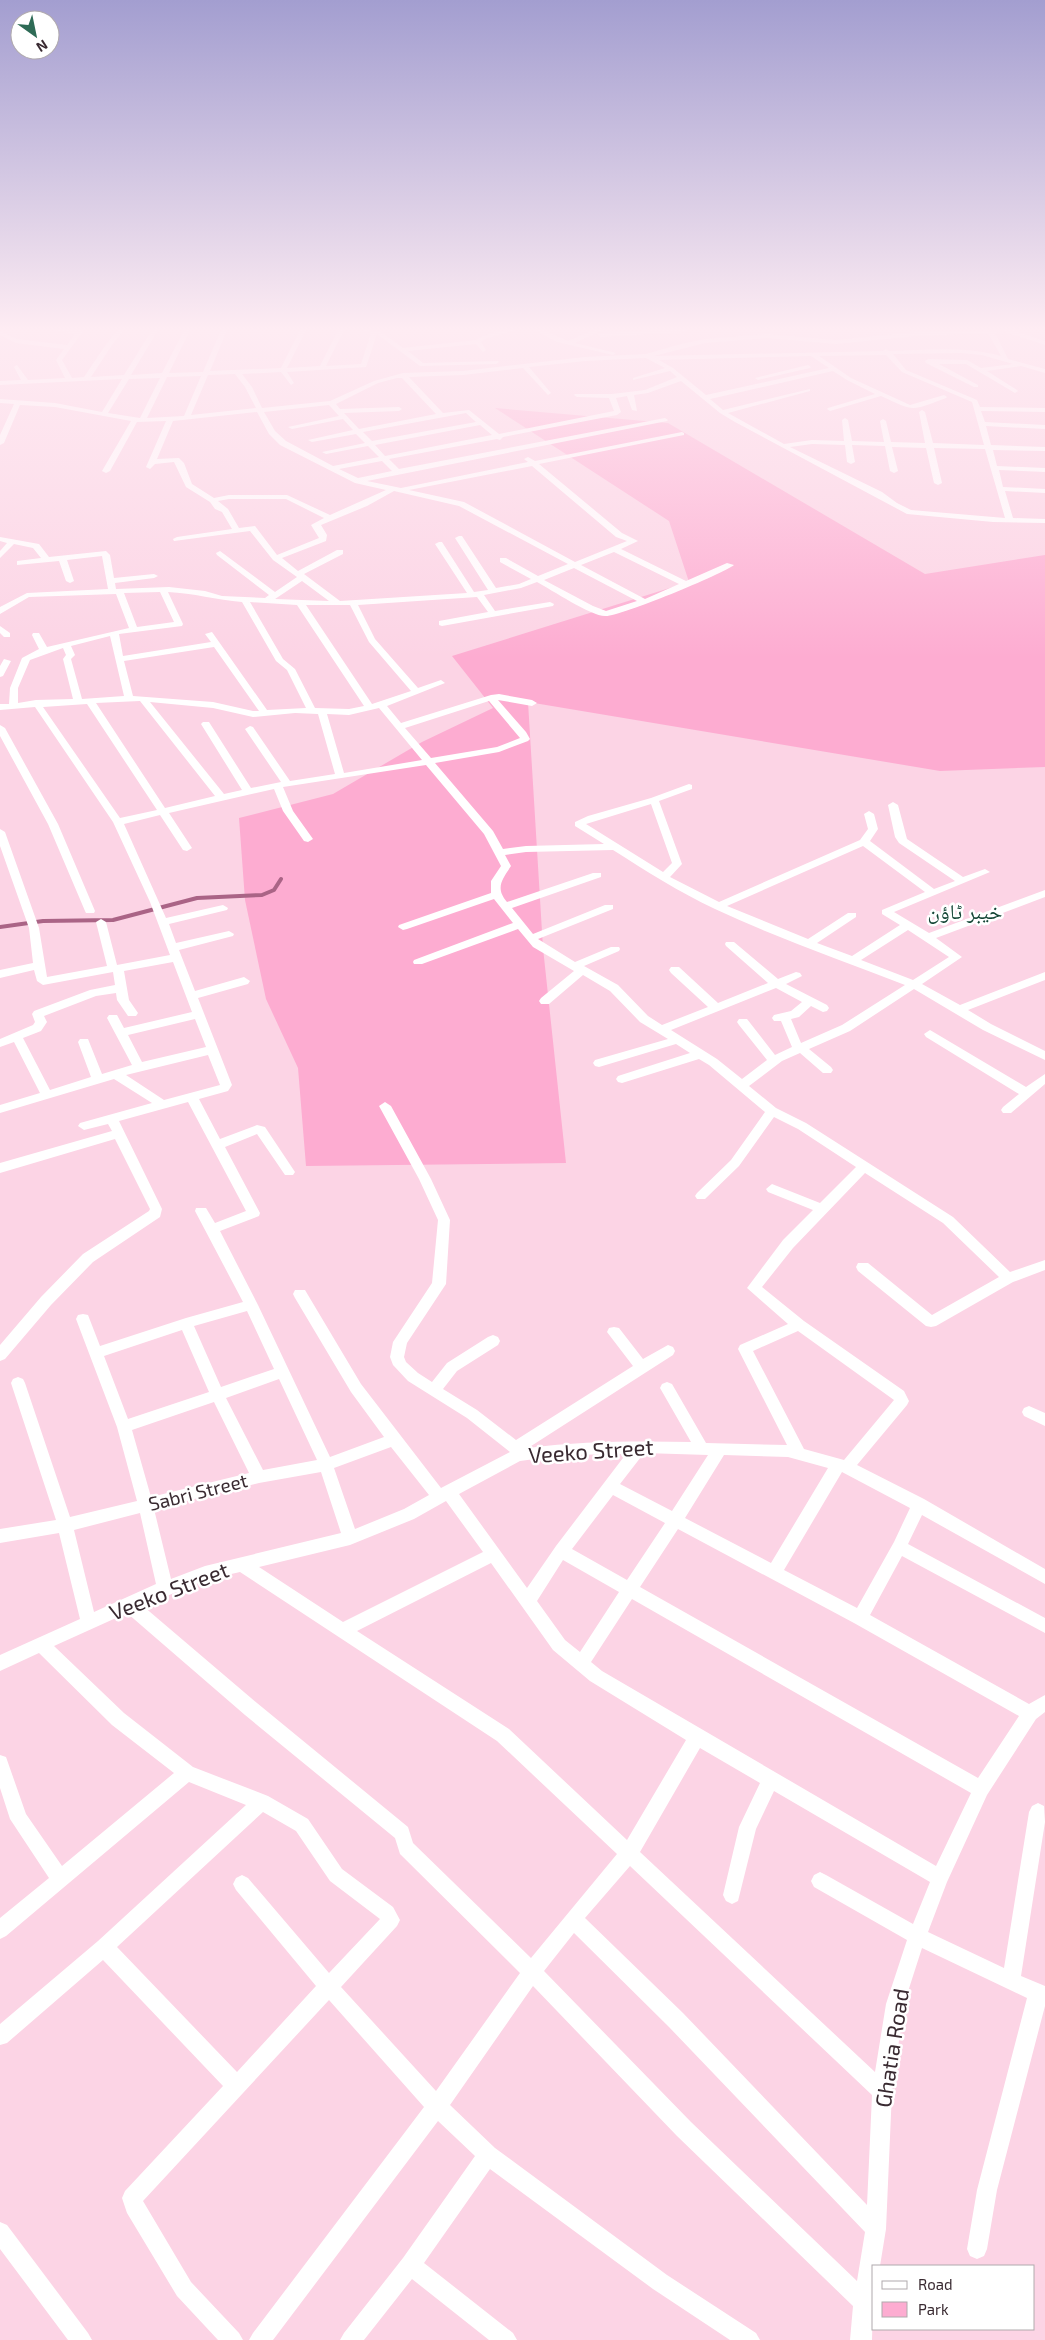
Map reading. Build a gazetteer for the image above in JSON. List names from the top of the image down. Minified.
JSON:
{"streets":{"street":["Veeko Street","Sabri Street","Ghatia Road"]},"districts":["خیبر ٹاؤن"],"legend":["Road","Park"],"north":"bottom right"}
